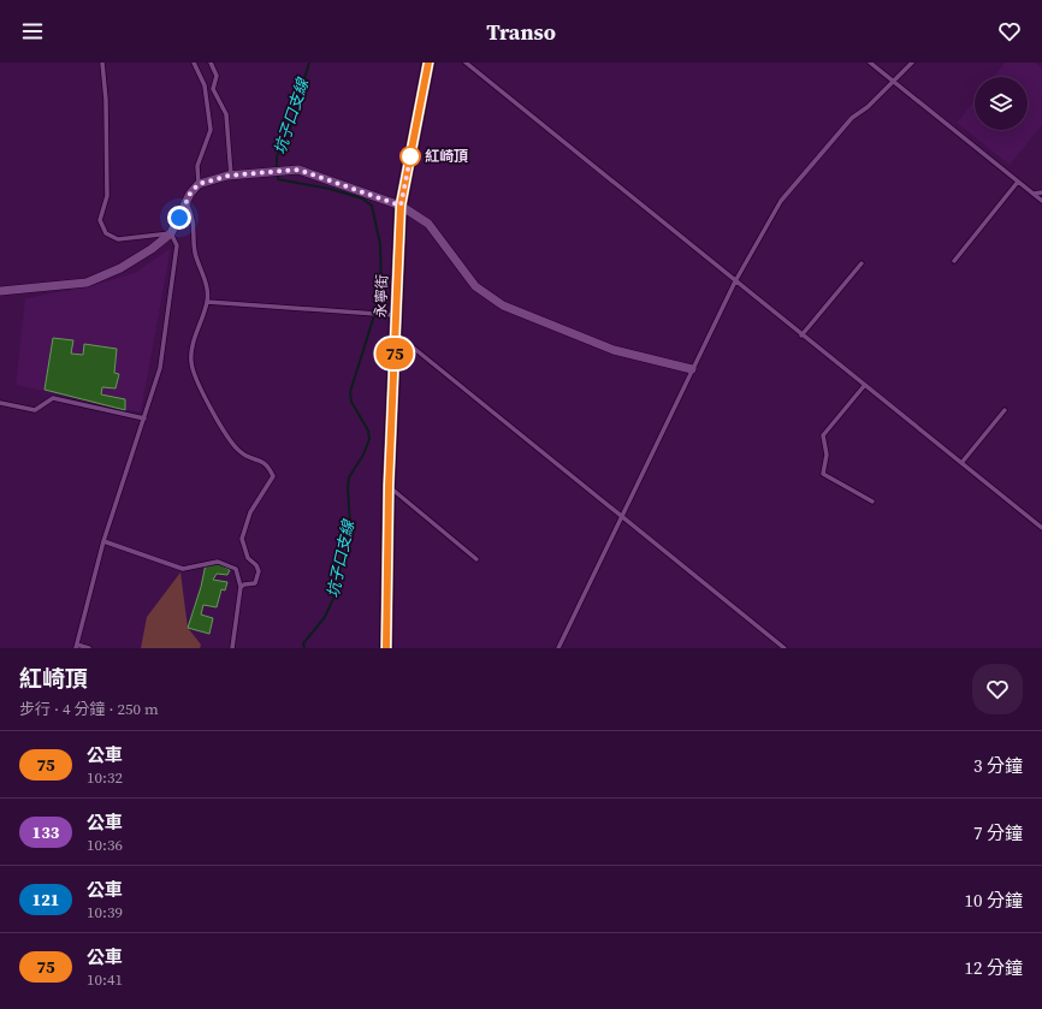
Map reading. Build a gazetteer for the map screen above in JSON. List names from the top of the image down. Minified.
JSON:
{"streets":{"street":["永寧街"]},"water":["坑子口支線"],"places":["紅崎頂"],"lines":["bus line 75"],"page":{"header":"Transo","on_map":"75","heading":["紅崎頂","步行 · 4 分鐘 · 250 m"],"list":[{"mark":"75","name":"公車","note":"10:32","value":"3 分鐘"},{"mark":"133","name":"公車","note":"10:36","value":"7 分鐘"},{"mark":"121","name":"公車","note":"10:39","value":"10 分鐘"},{"mark":"75","name":"公車","note":"10:41","value":"12 分鐘"}]}}
